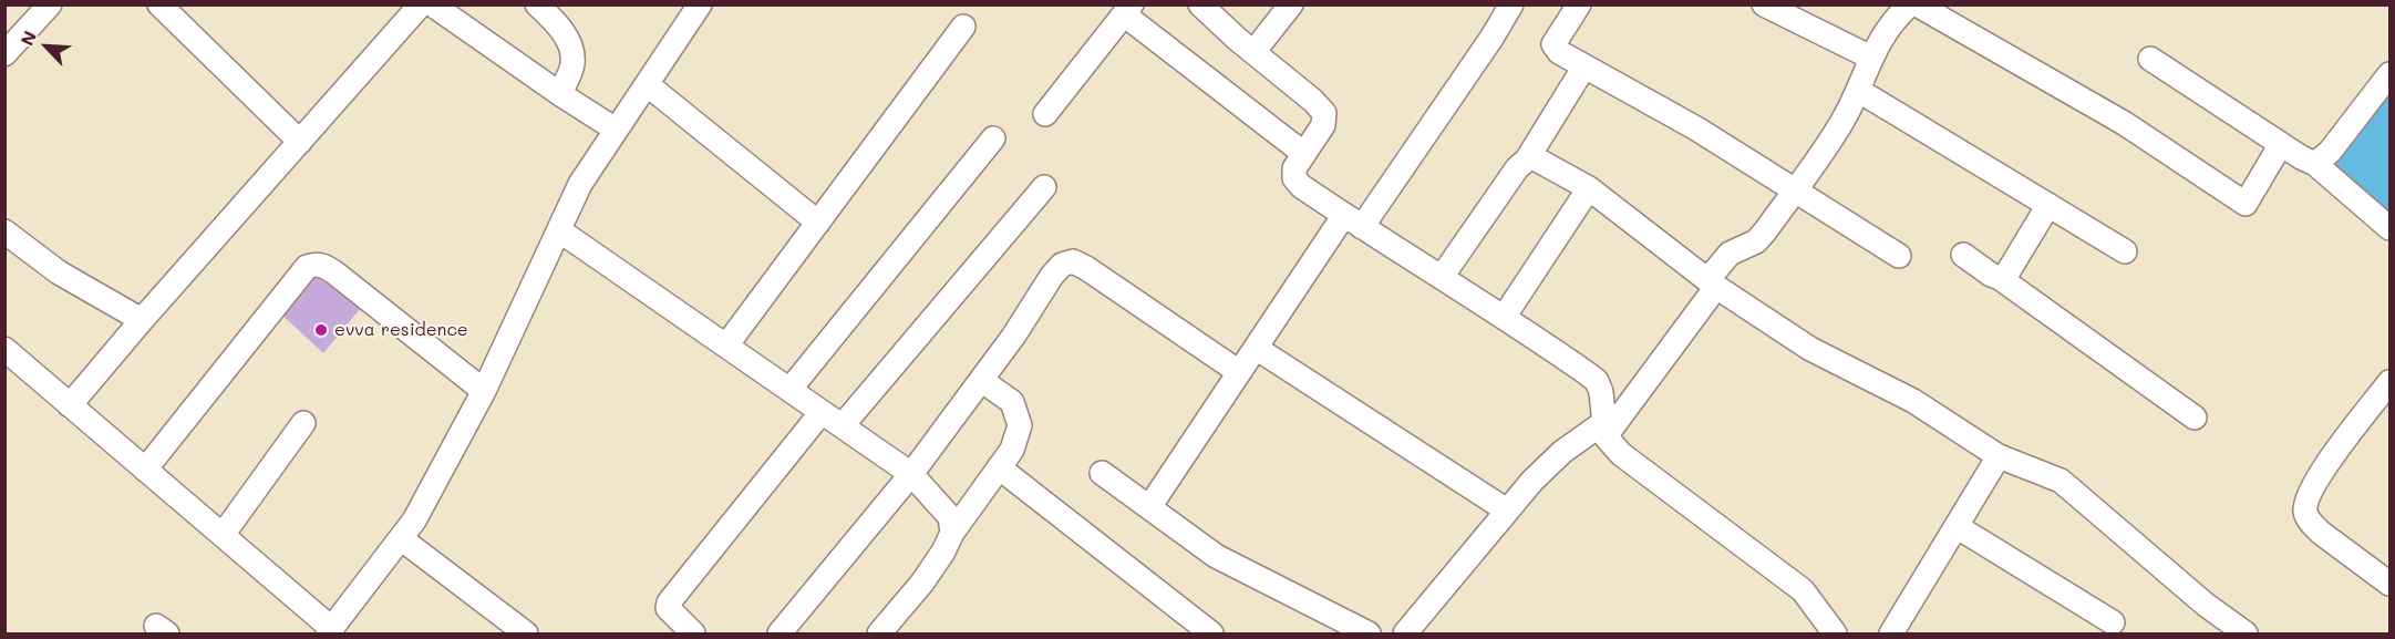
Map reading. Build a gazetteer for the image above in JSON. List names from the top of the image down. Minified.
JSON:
{"places":["evva residence"],"north":"top left"}
